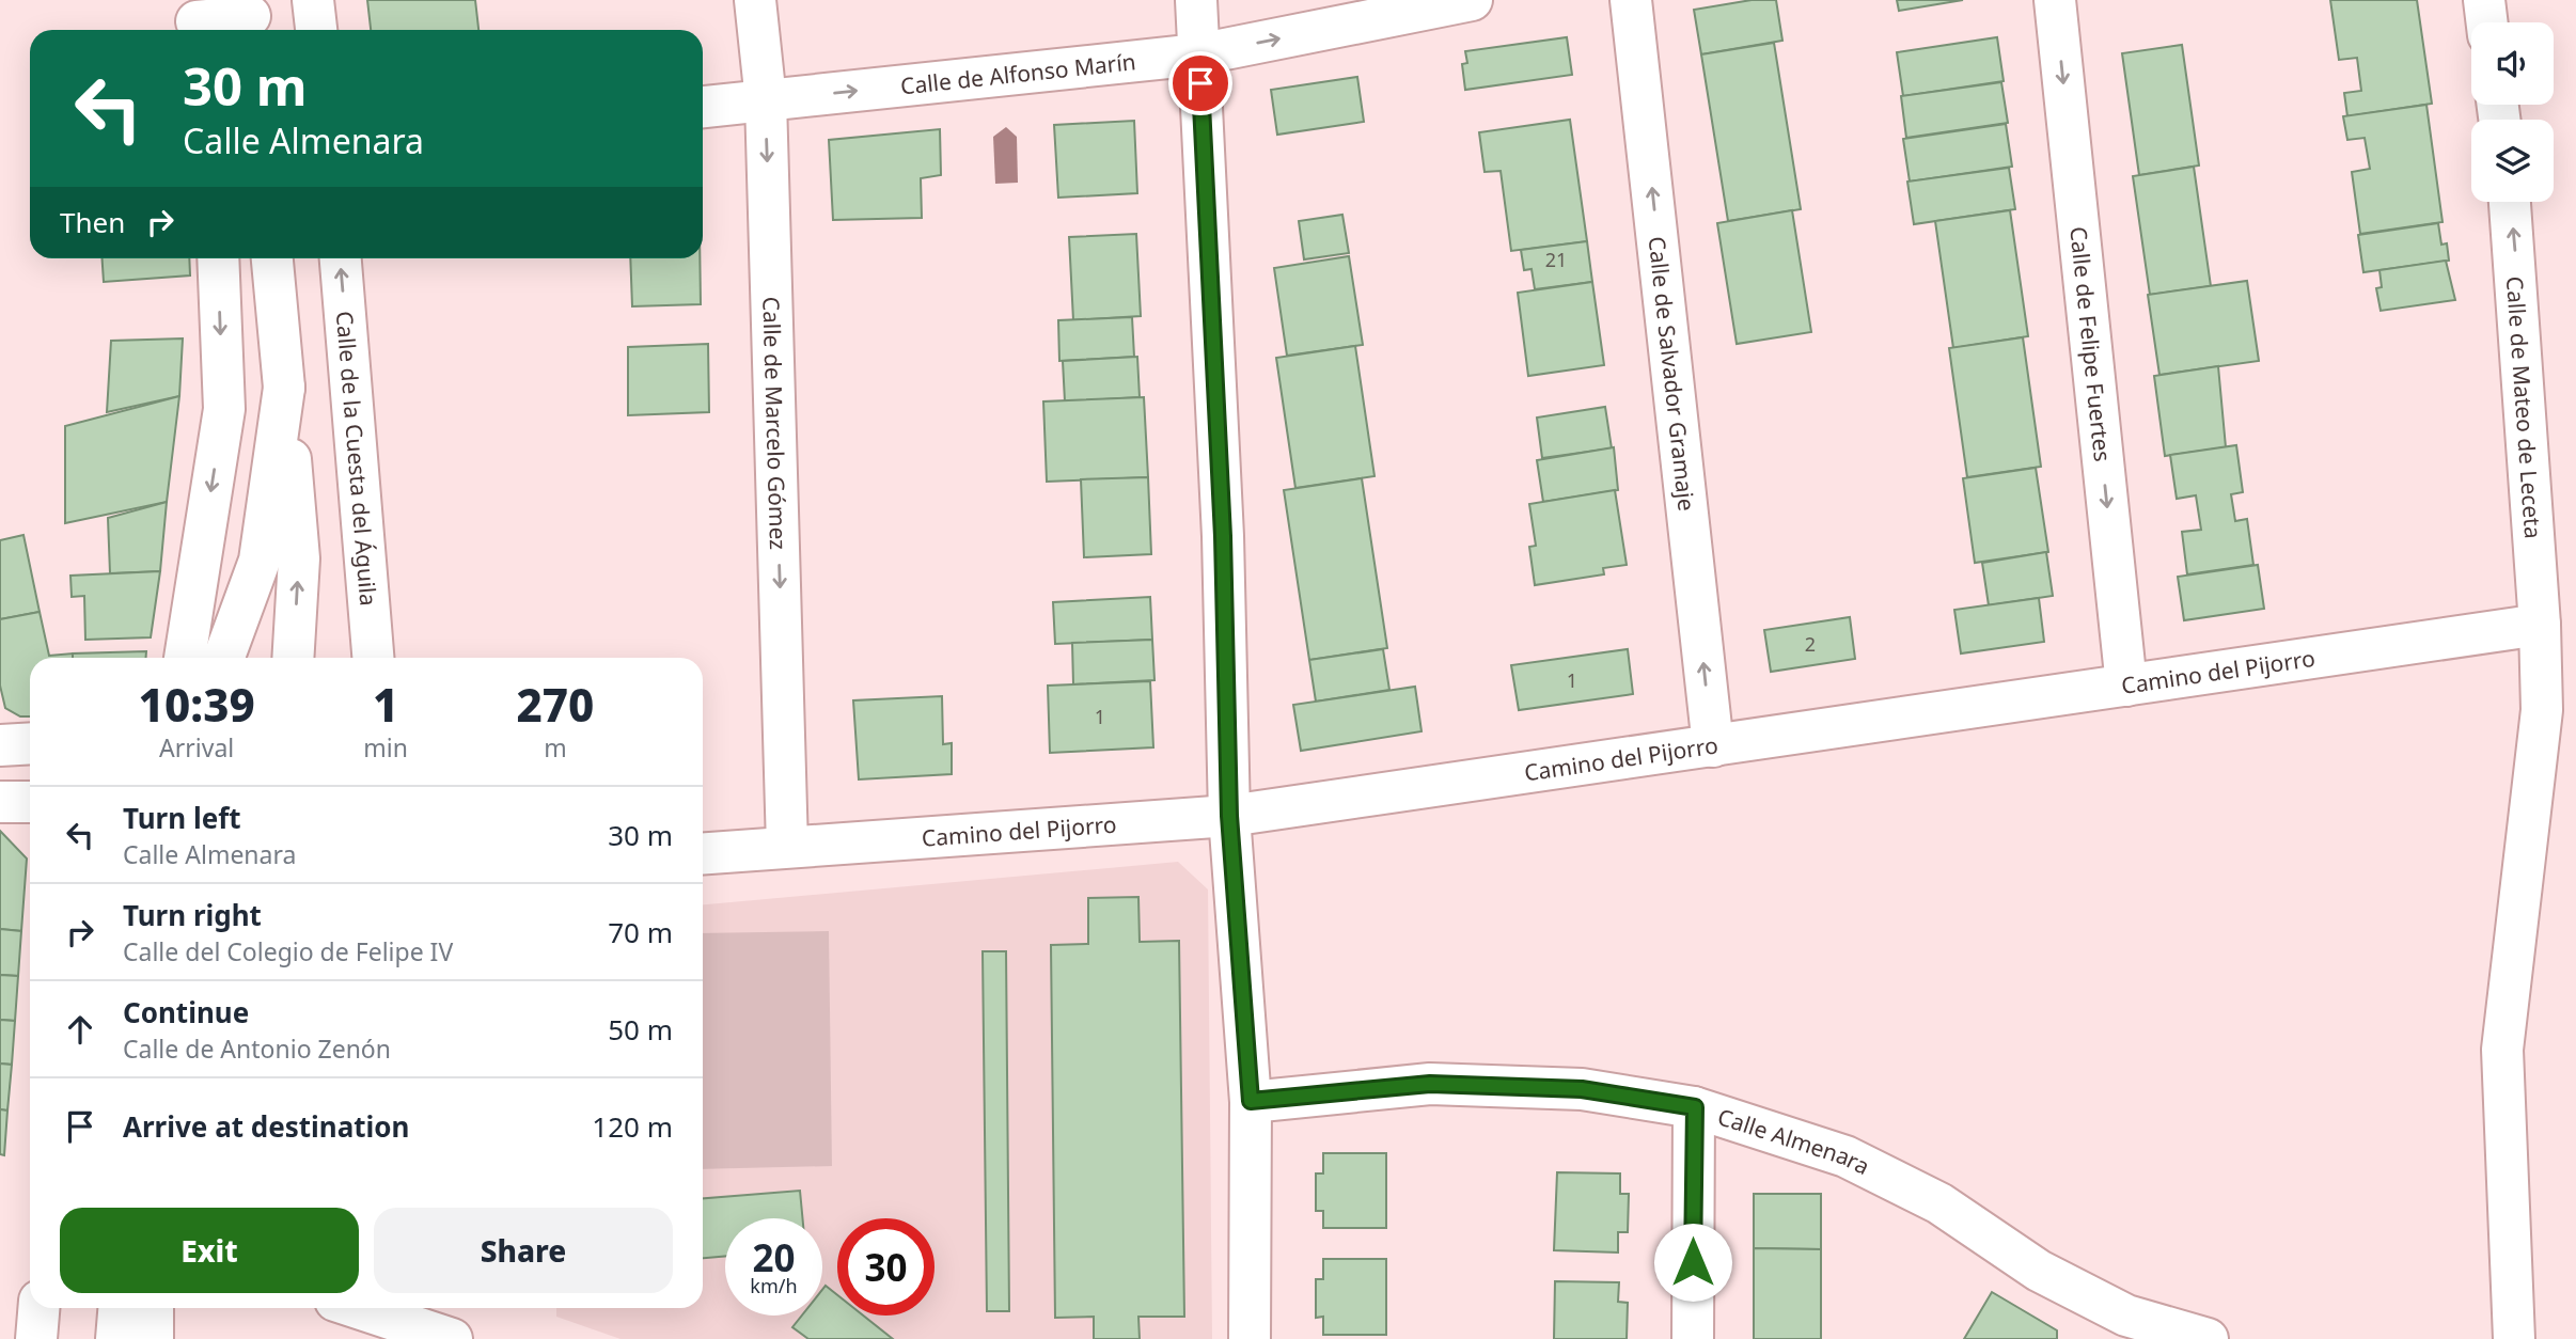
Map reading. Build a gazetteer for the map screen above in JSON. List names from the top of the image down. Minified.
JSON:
{"streets":{"street":["Calle de Alfonso Marín","Calle de Felipe Fuertes","Calle de Salvador Gramaje","Calle de Mateo de Leceta","Calle de Marcelo Gómez","Calle de la Cuesta del Águila","Camino del Pijorro","Calle Almenara"]},"crossings":[["Calle de Alfonso Marín","Calle de Marcelo Gómez"],["Calle de Felipe Fuertes","Camino del Pijorro"],["Calle de Salvador Gramaje","Camino del Pijorro"],["Calle de Mateo de Leceta","Camino del Pijorro"],["Calle de Marcelo Gómez","Camino del Pijorro"]],"one_way":["Calle de Alfonso Marín","Calle de Felipe Fuertes","Calle de Salvador Gramaje","Calle de Mateo de Leceta","Calle de Marcelo Gómez"],"house_numbers":["21","2","1","1"],"page":{"turn":["30 m","Calle Almenara"],"then":"Then","eta":["10:39","Arrival","1","min","270","m"],"list":[{"name":"Turn left","note":"Calle Almenara","value":"30 m"},{"name":"Turn right","note":"Calle del Colegio de Felipe IV","value":"70 m"},{"name":"Continue","note":"Calle de Antonio Zenón","value":"50 m"},{"name":"Arrive at destination","value":"120 m"}],"buttons":["Exit","Share"],"speed":"20 km/h","limit":"30"}}
